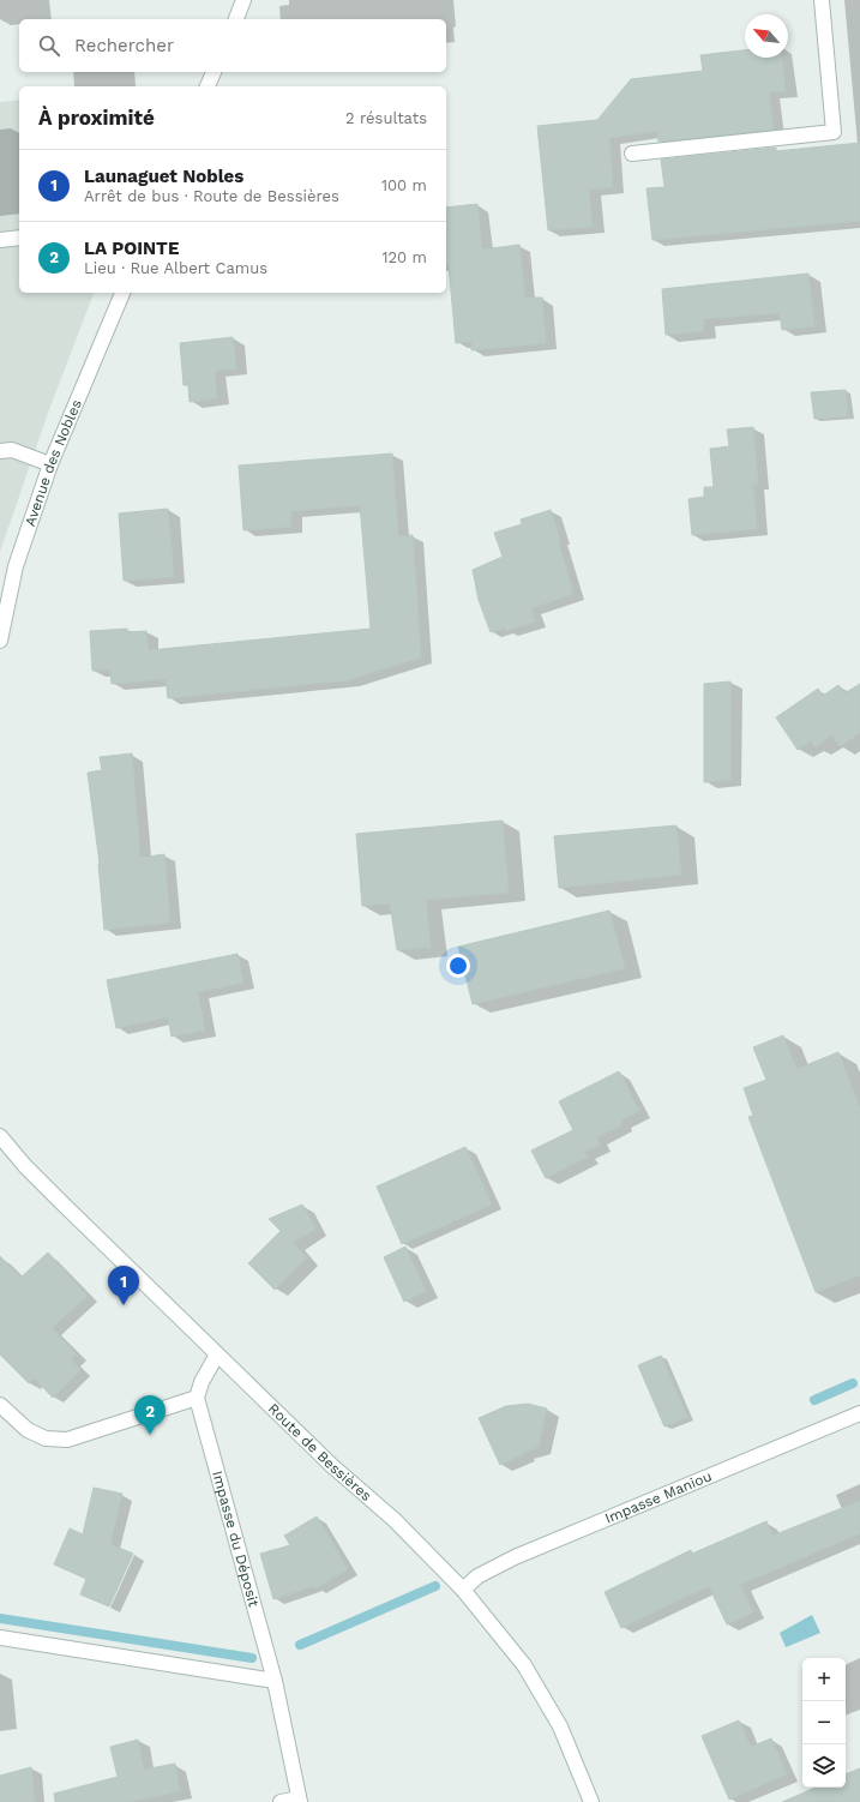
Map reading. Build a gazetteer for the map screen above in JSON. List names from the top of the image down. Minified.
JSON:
{"streets":{"street":["Avenue des Nobles","Route de Bessières","Impasse Maniou","Impasse du Déposit"]},"crossings":[["Route de Bessières","Impasse Maniou"]],"north":"top left","page":{"search":"Rechercher","heading":["À proximité","2 résultats"],"list":[{"mark":"1","name":"Launaguet Nobles","note":"Arrêt de bus · Route de Bessières","value":"100 m"},{"mark":"2","name":"LA POINTE","note":"Lieu · Rue Albert Camus","value":"120 m"}],"pins":["1","2"],"map_buttons":["+","−"]}}
